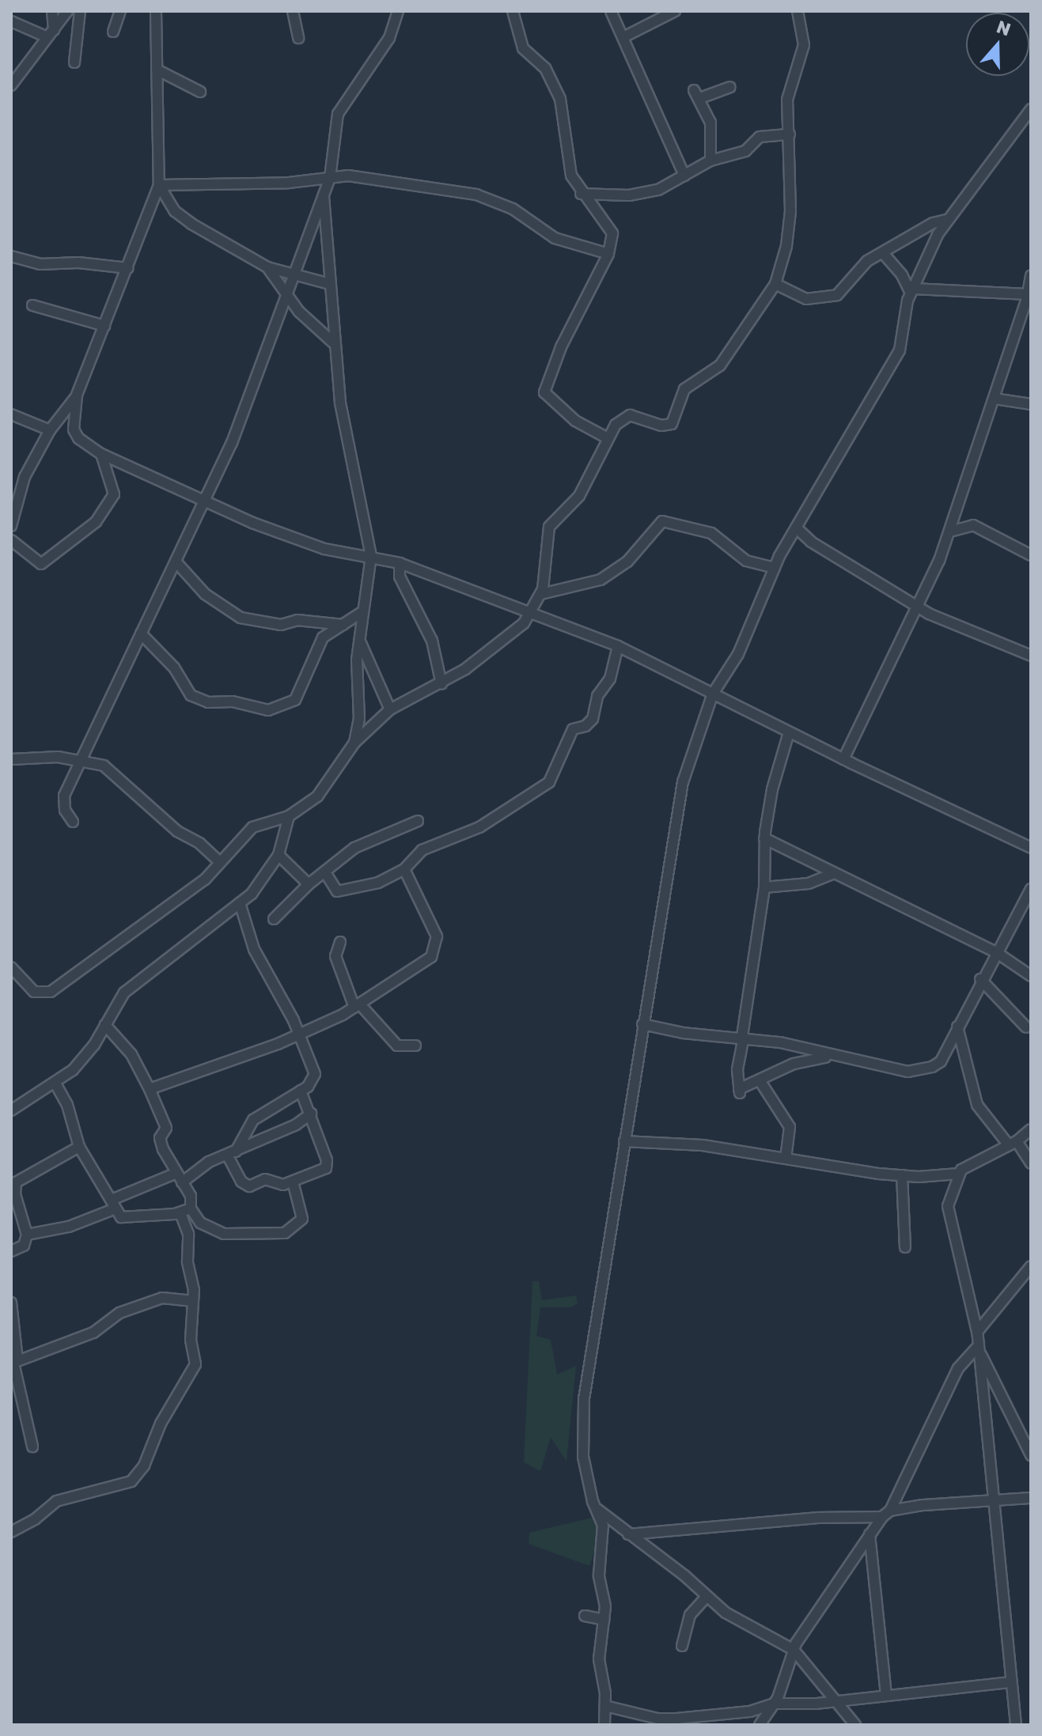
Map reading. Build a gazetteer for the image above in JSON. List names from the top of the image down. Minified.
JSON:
{"north":"top"}
